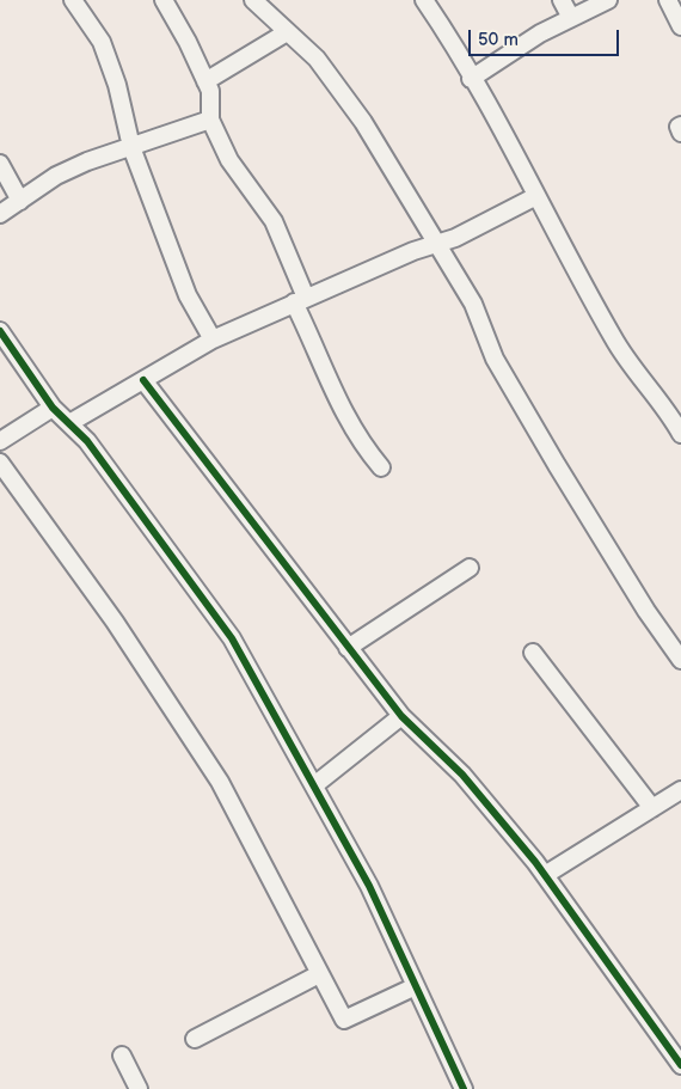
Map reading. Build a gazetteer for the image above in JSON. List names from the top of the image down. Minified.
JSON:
{"scale_bar":"50 m"}
